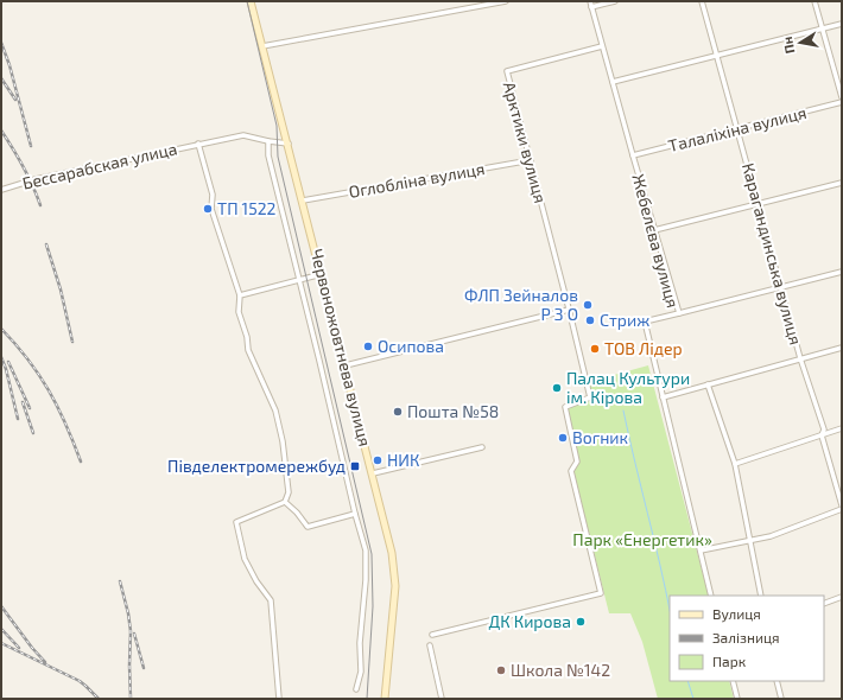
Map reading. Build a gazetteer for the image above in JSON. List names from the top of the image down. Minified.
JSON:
{"streets":{"main road":["Червоножовтнева вулиця"],"street":["Талаліхіна вулиця","Арктики вулиця","Бессарабская улица","Оглобліна вулиця","Жебелєва вулиця","Карагандинська вулиця"]},"crossings":[["Талаліхіна вулиця","Жебелєва вулиця"],["Талаліхіна вулиця","Карагандинська вулиця"],["Арктики вулиця","Оглобліна вулиця"],["Арктики вулиця","Жебелєва вулиця"],["Бессарабская улица","Червоножовтнева вулиця"],["Оглобліна вулиця","Червоножовтнева вулиця"]],"parks":["Парк «Енергетик»"],"places":{"other":["ТП 1522","ФЛП Зейналов Р З О","Стриж","Осипова","ТОВ Лідер","Палац Культури ім. Кірова","Пошта №58","Вогник","НИК","ДК Кирова","Школа №142"],"transit":["Півделектромережбуд"]},"legend":["Вулиця","Залізниця","Парк"],"north":"left"}
